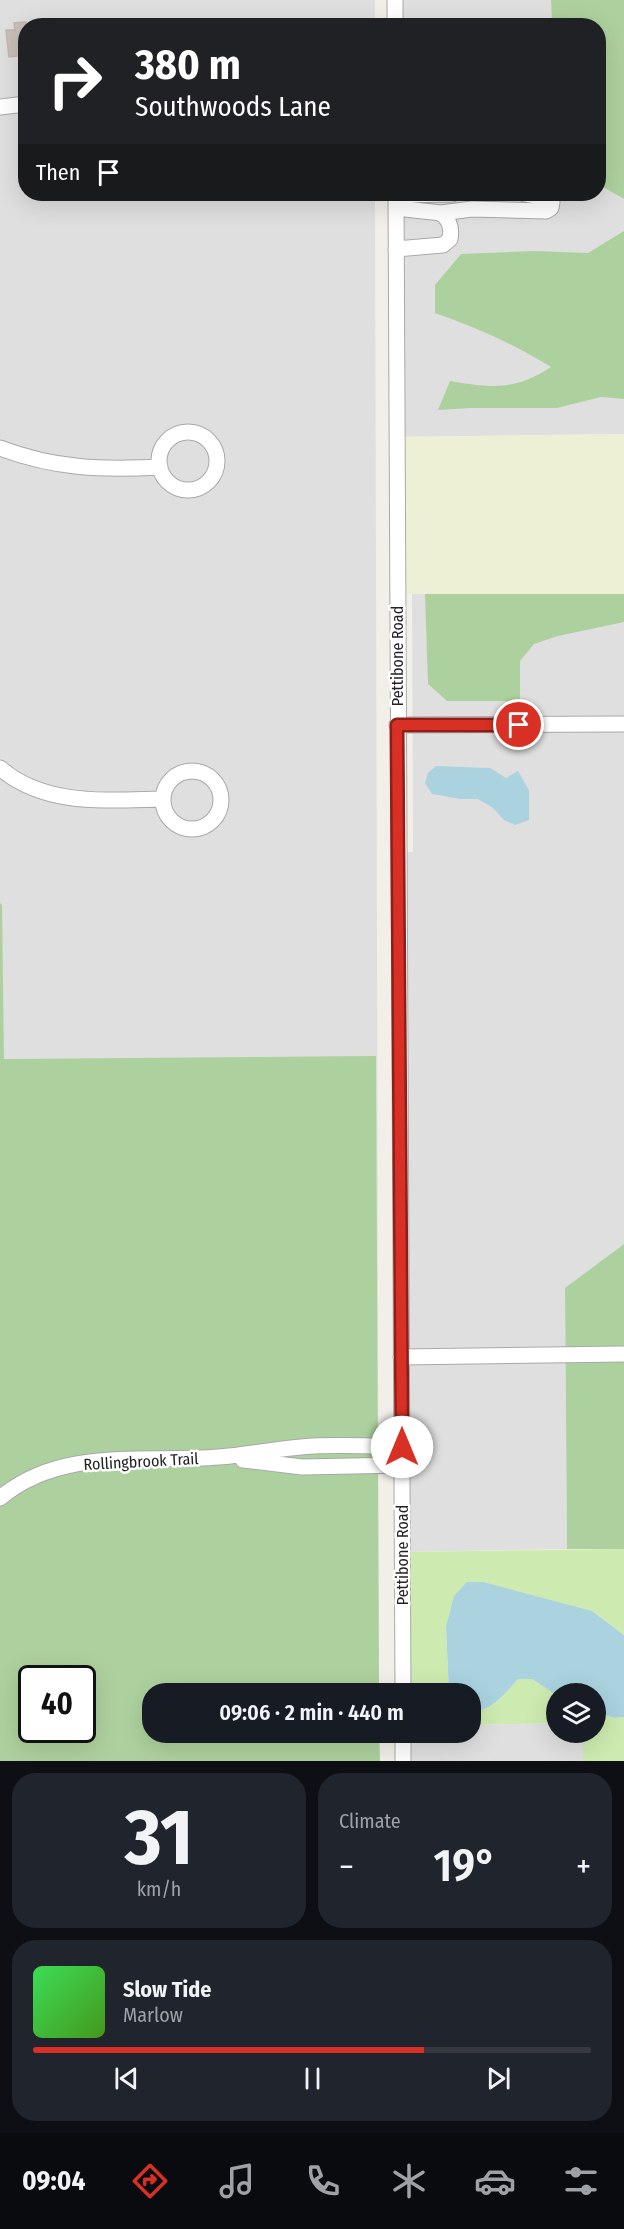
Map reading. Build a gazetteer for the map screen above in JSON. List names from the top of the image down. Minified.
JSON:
{"streets":{"street":["Pettibone Road","Rollingbrook Trail"]},"crossings":[["Pettibone Road","Rollingbrook Trail"]],"page":{"turn":["380 m","Southwoods Lane"],"then":"Then","limit":"40","trip":"09:06 · 2 min · 440 m","tile":[["31","km/h"],"Climate"],"heat":["−","19°","+"],"song":["Slow Tide","Marlow"],"tabs":"09:04"}}
